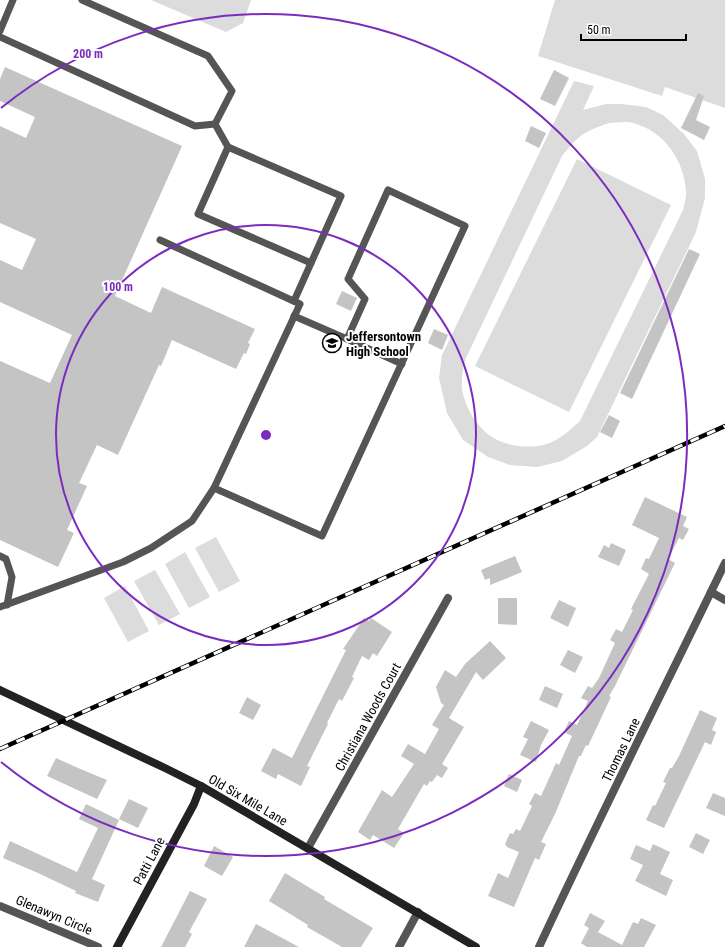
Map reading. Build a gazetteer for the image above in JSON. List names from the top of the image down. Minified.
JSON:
{"streets":{"street":["Christiana Woods Court","Thomas Lane","Old Six Mile Lane","Patti Lane","Glenawyn Circle"]},"crossings":[["Christiana Woods Court","Old Six Mile Lane"],["Old Six Mile Lane","Patti Lane"]],"places":{"school or university":["Jeffersontown High School"]},"scale_bar":"50 m","rings":["200 m","100 m"]}
